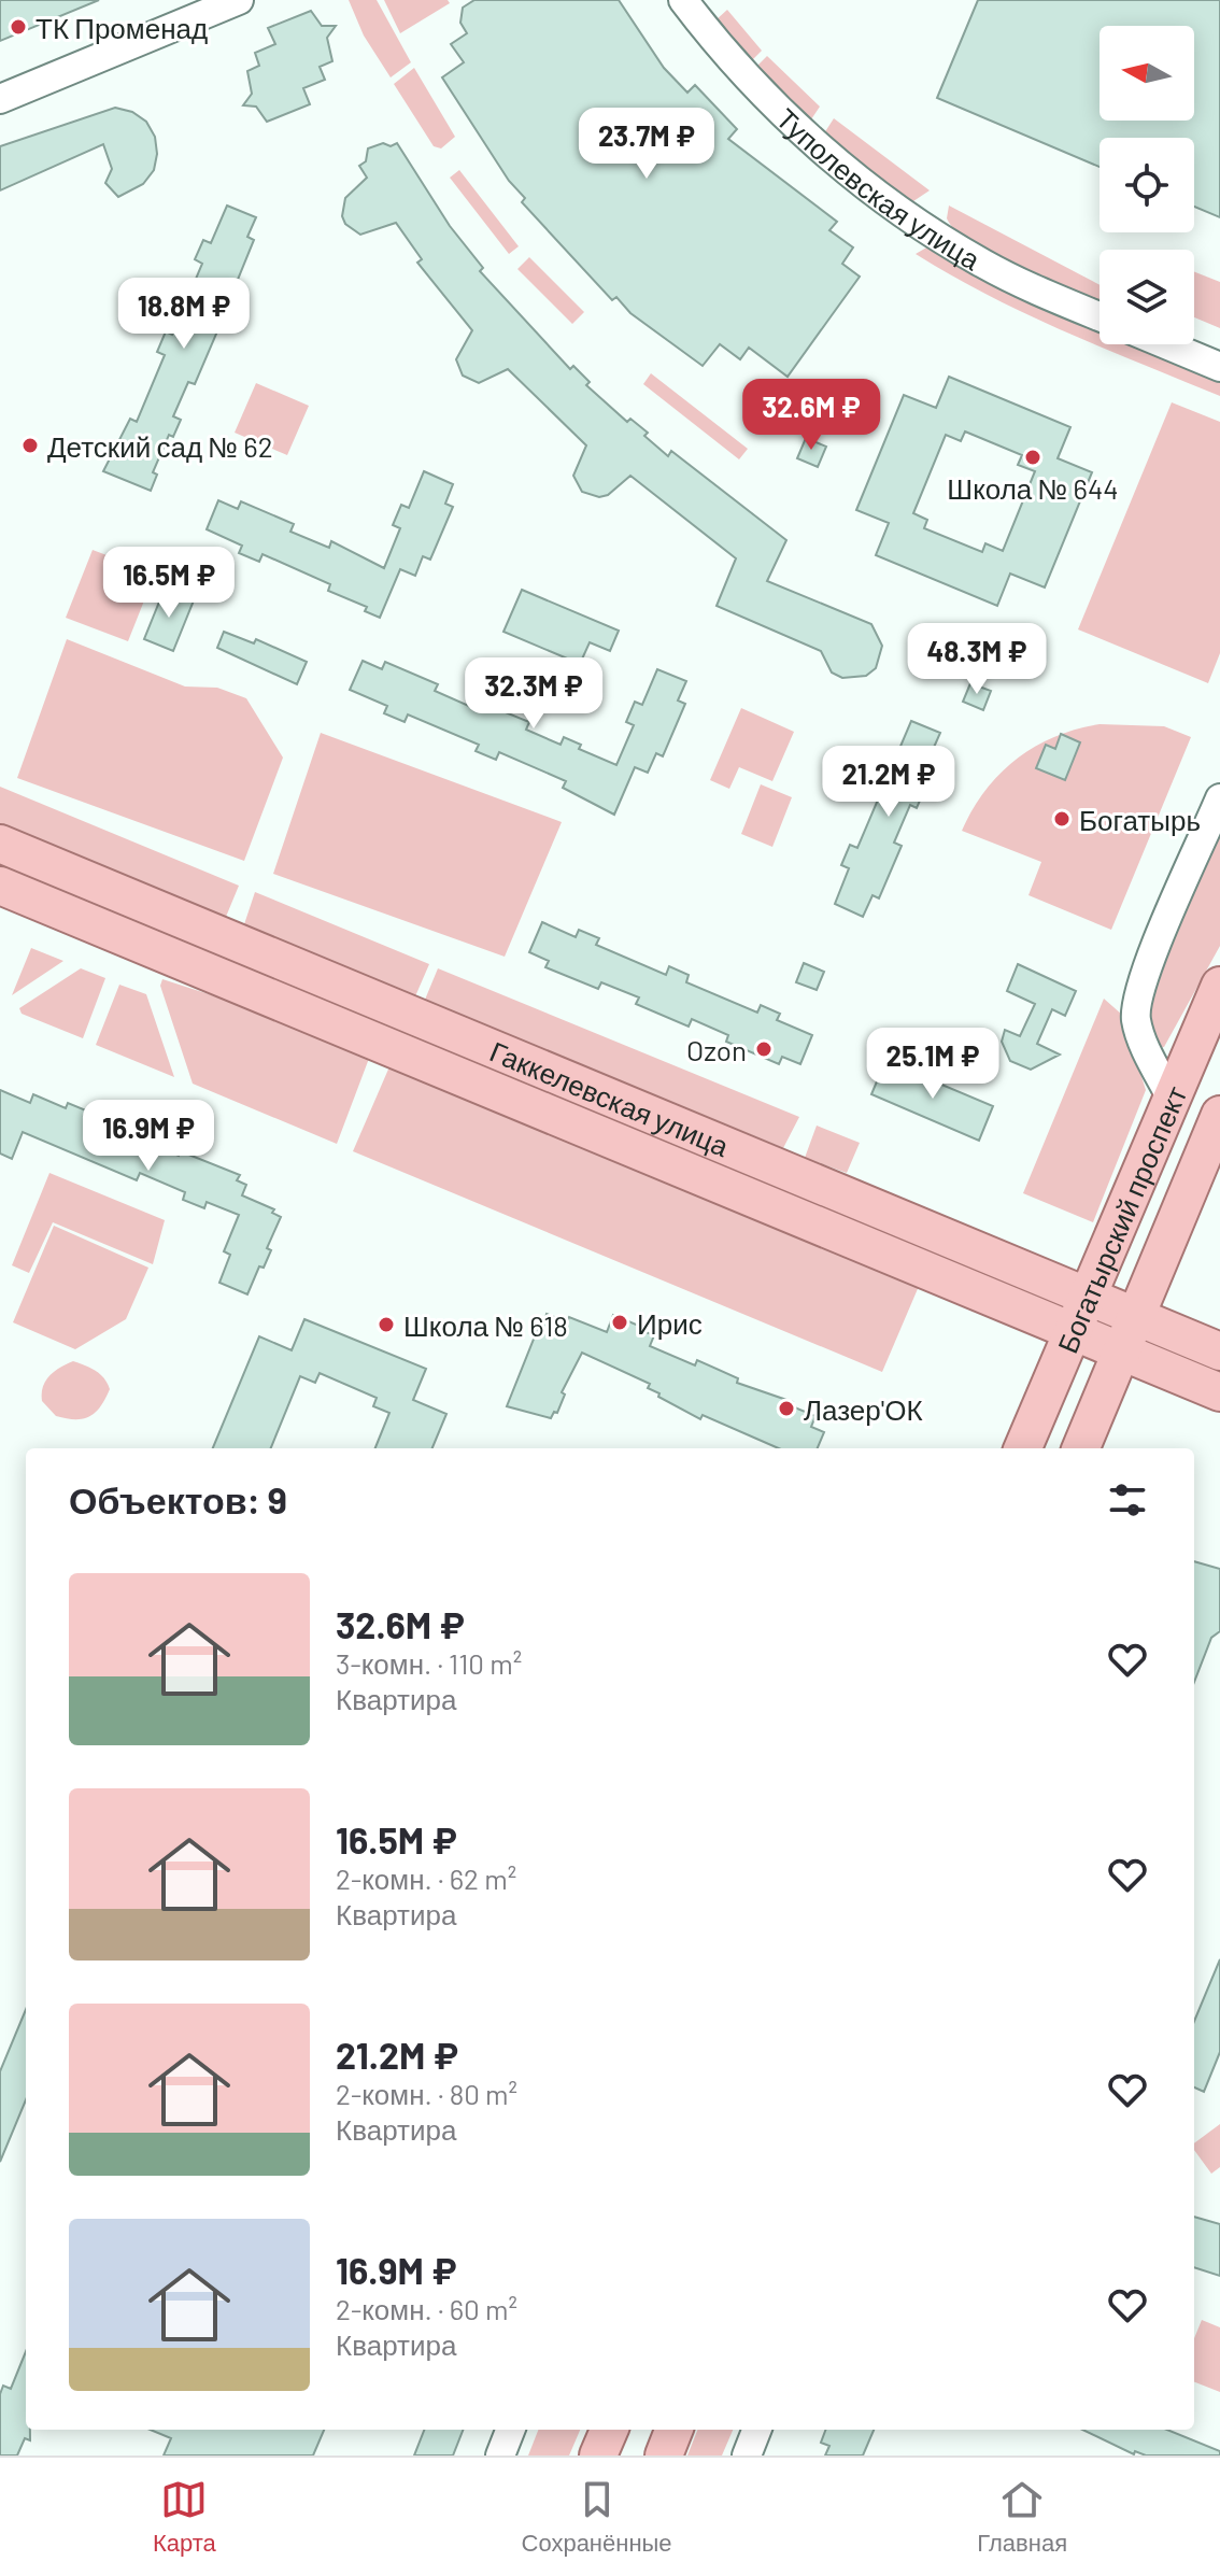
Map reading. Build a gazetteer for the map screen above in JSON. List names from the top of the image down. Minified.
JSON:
{"streets":{"main road":["Гаккелевская улица","Богатырский проспект"],"street":["Туполевская улица"]},"crossings":[["Гаккелевская улица","Богатырский проспект"]],"places":["ТК Променад","Детский сад № 62","Школа № 644","Богатырь","Ozon","Ирис","Школа № 618","Лазер'ОК"],"north":"left","page":{"price":["23.7M ₽","18.8M ₽","32.6M ₽","16.5M ₽","48.3M ₽","32.3M ₽","21.2M ₽","25.1M ₽","16.9M ₽"],"heading":"Объектов: 9","list":[{"name":"32.6M ₽","note":"3-комн. · 110 m² · Квартира"},{"name":"16.5M ₽","note":"2-комн. · 62 m² · Квартира"},{"name":"21.2M ₽","note":"2-комн. · 80 m² · Квартира"},{"name":"16.9M ₽","note":"2-комн. · 60 m² · Квартира"}],"tabs":["Карта","Сохранённые","Главная"]}}
